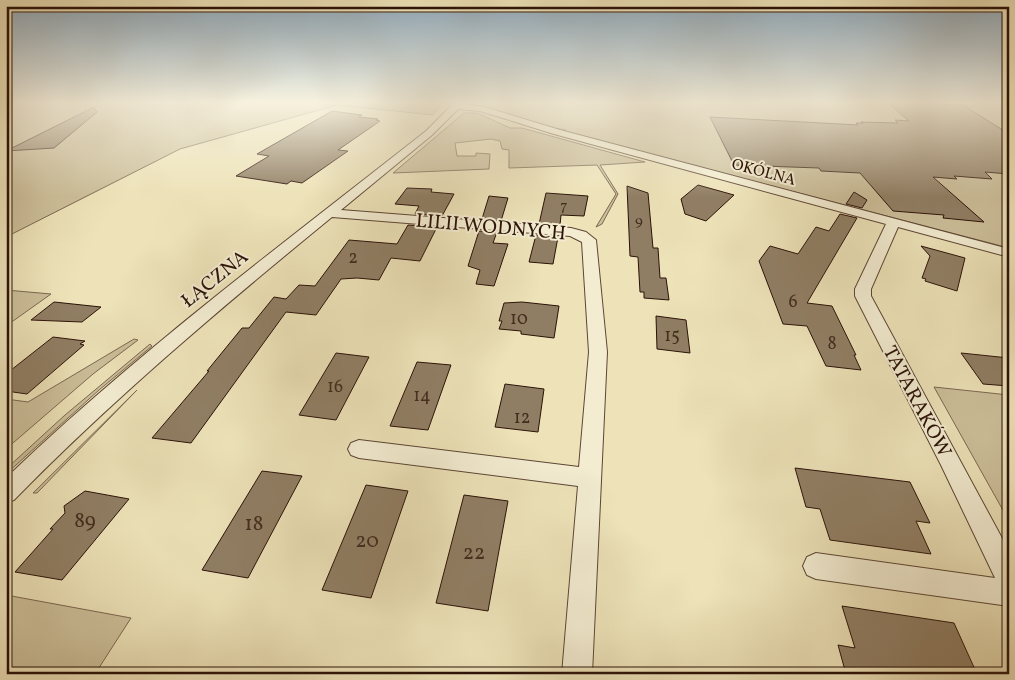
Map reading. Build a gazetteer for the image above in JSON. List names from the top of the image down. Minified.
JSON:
{"streets":{"street":["OKÓLNA","LILII WODNYCH","ŁĄCZNA","TATARAKÓW"]},"crossings":[["OKÓLNA","TATARAKÓW"],["LILII WODNYCH","ŁĄCZNA"]],"house_numbers":["7","9","2","6","10","15","8","16","14","12","89","18","20","22"]}
